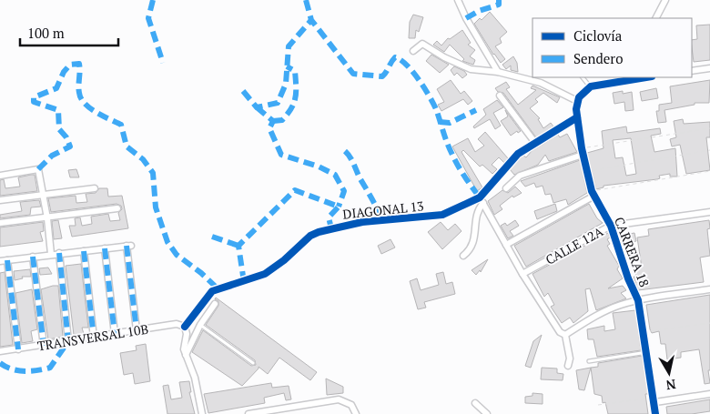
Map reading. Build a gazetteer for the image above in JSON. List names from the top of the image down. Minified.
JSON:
{"streets":{"street":["DIAGONAL 13","CALLE 12A","CARRERA 18","TRANSVERSAL 10B"]},"crossings":[["DIAGONAL 13","TRANSVERSAL 10B"],["CALLE 12A","CARRERA 18"]],"legend":["Ciclovía","Sendero"],"scale_bar":"100 m","north":"bottom"}
